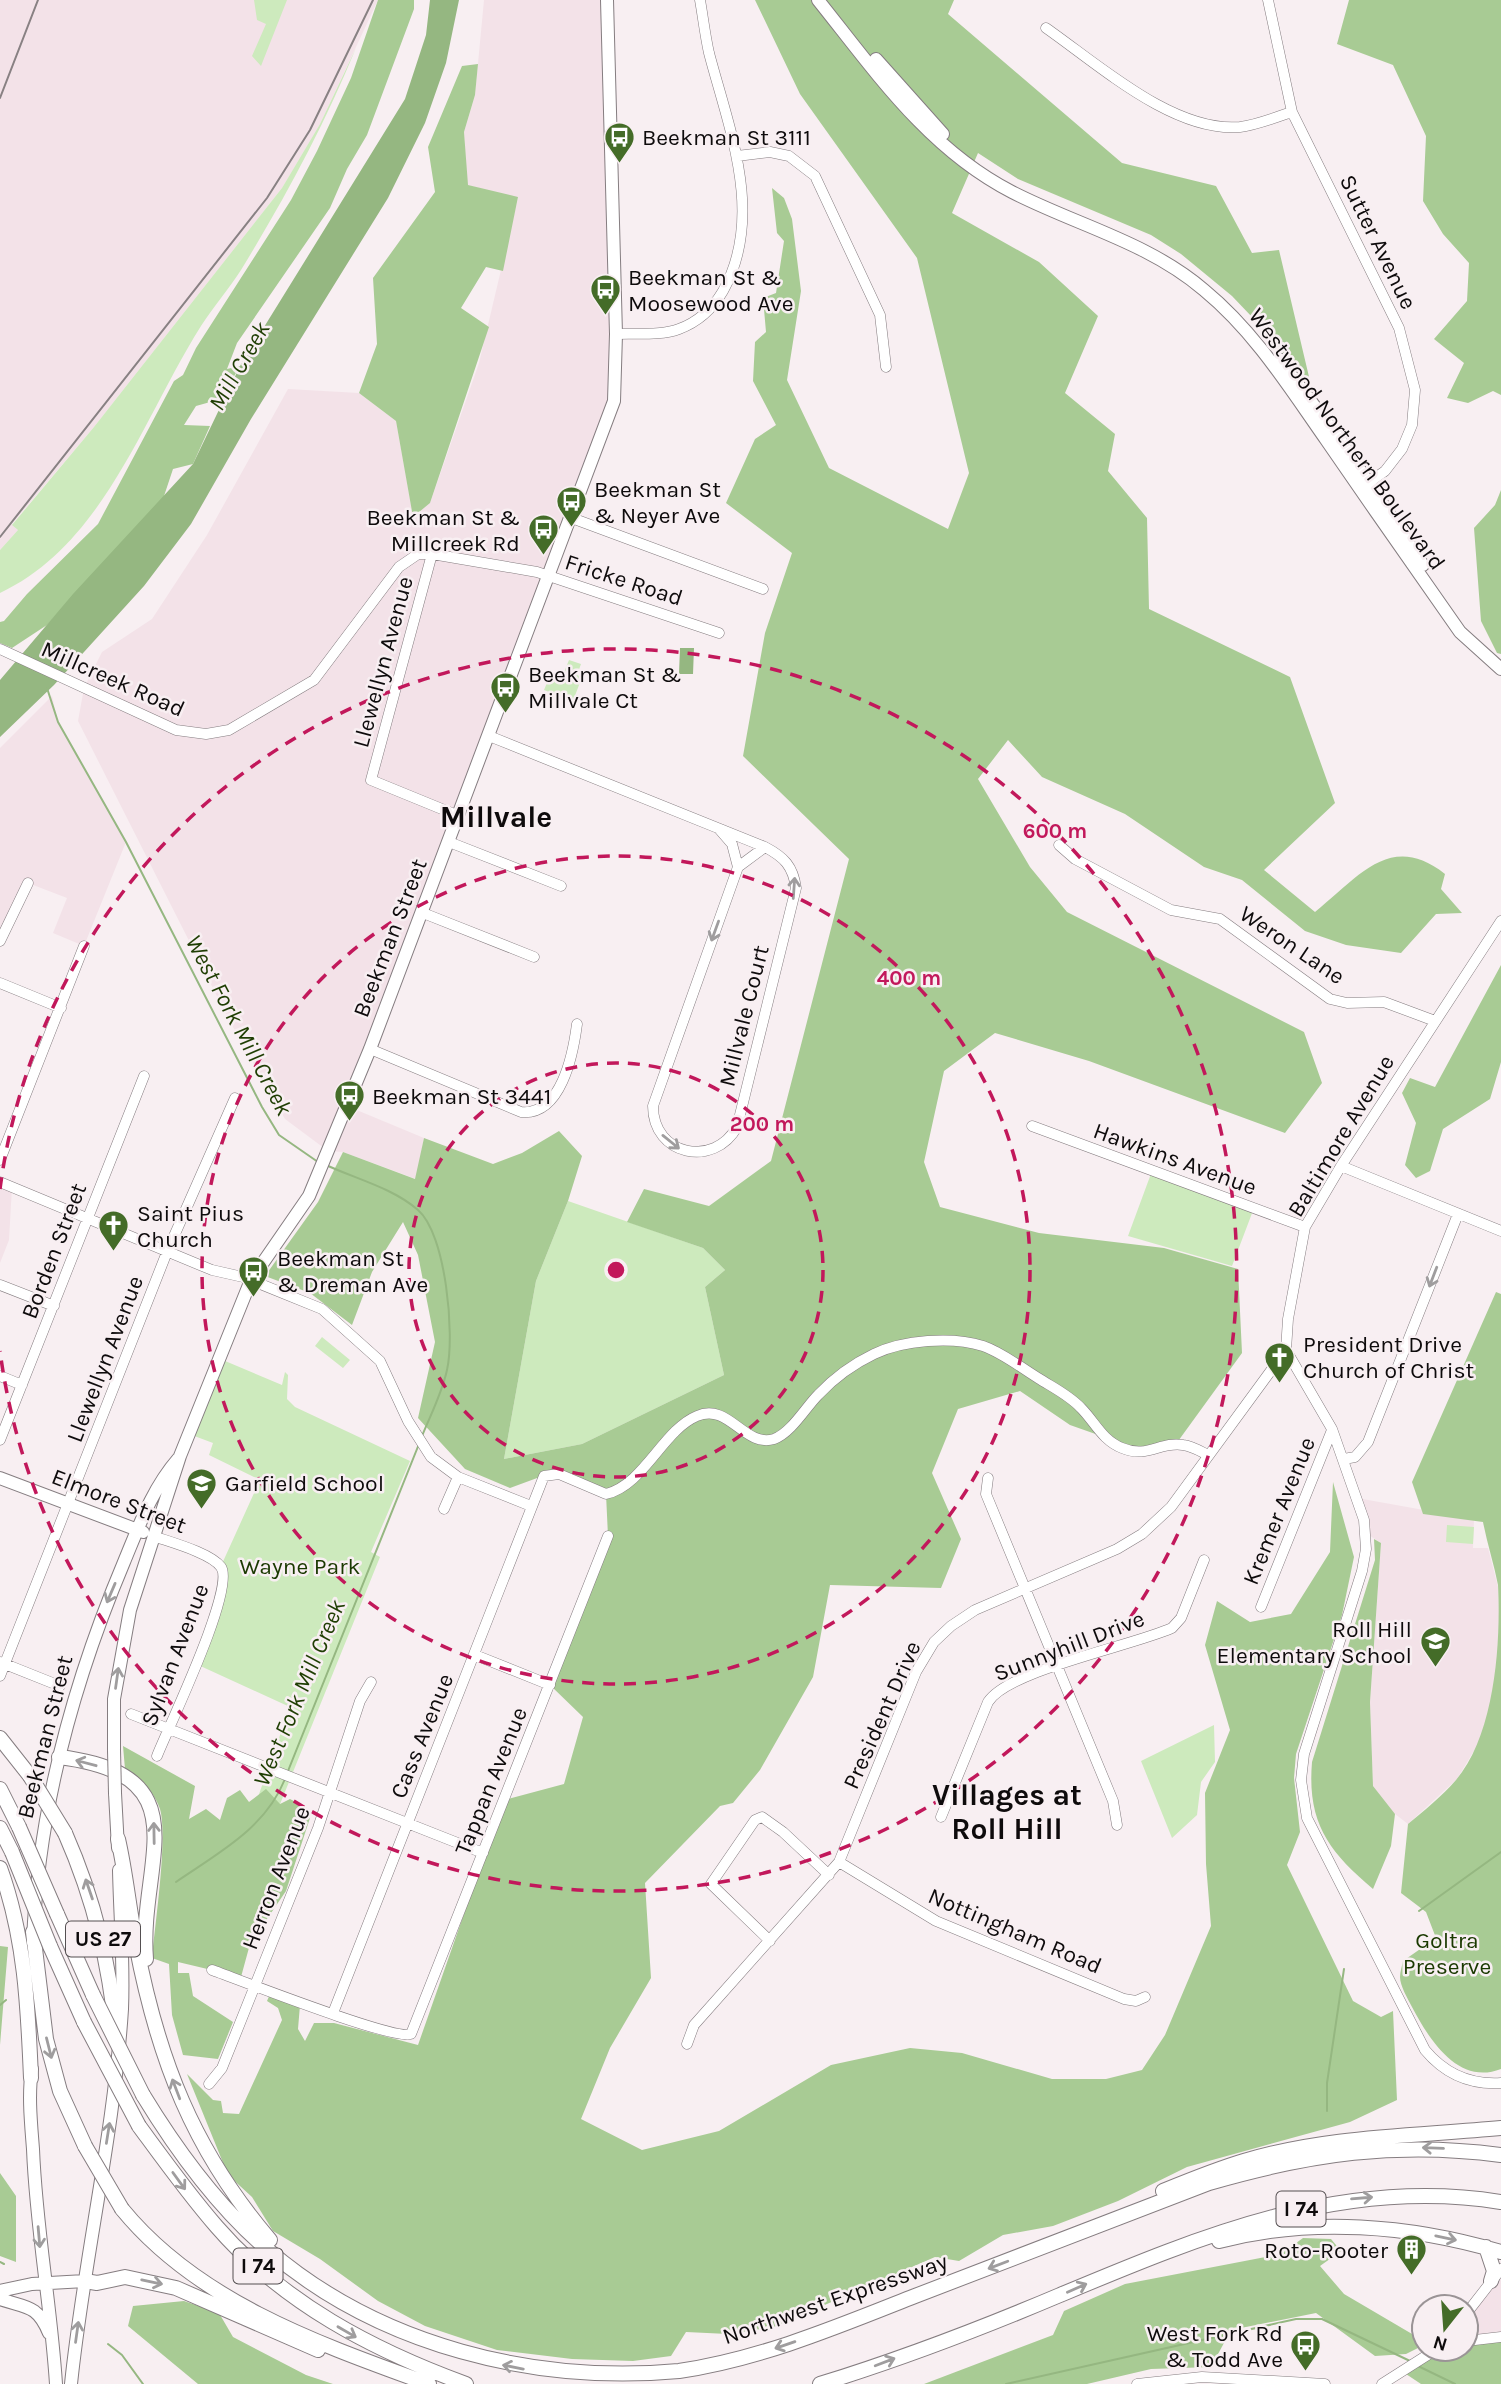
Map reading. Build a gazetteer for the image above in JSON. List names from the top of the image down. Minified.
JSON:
{"streets":{"highway":["US 27","I 74","Northwest Expressway"],"main road":["Westwood Northern Boulevard","Beekman Street","Elmore Street"],"street":["Sutter Avenue","Fricke Road","Llewellyn Avenue","Millcreek Road","Weron Lane","Millvale Court","Baltimore Avenue","Hawkins Avenue","Borden Street","Kremer Avenue","Sunnyhill Drive","Sylvan Avenue","President Drive","Cass Avenue","Tappan Avenue","Herron Avenue","Nottingham Road"]},"crossings":[["Sutter Avenue","Westwood Northern Boulevard"],["Fricke Road","Llewellyn Avenue"],["Fricke Road","Millcreek Road"],["Fricke Road","Beekman Street"],["Llewellyn Avenue","Millcreek Road"],["Llewellyn Avenue","Beekman Street"],["Llewellyn Avenue","Elmore Street"],["Beekman Street","Millvale Court"],["Beekman Street","Elmore Street"],["Beekman Street","US 27"],["Weron Lane","Baltimore Avenue"],["Baltimore Avenue","Hawkins Avenue"],["Baltimore Avenue","President Drive"],["Elmore Street","Sylvan Avenue"],["President Drive","Cass Avenue"],["President Drive","Nottingham Road"],["Cass Avenue","Tappan Avenue"]],"districts":["Millvale","Villages at Roll Hill"],"water":["Mill Creek","West Fork Mill Creek"],"parks":["Wayne Park","Goltra Preserve"],"places":{"bus stop":["Beekman St 3111","Beekman St & Moosewood Ave","Beekman St & Neyer Ave","Beekman St & Millcreek Rd","Beekman St & Millvale Ct","Beekman St 3441","Beekman St & Dreman Ave","West Fork Rd & Todd Ave"],"church":["Saint Pius Church","President Drive Church of Christ"],"school or university":["Garfield School","Roll Hill Elementary School"],"building":["Roto-Rooter"]},"north":"bottom","rings":["600 m","400 m","200 m"]}
